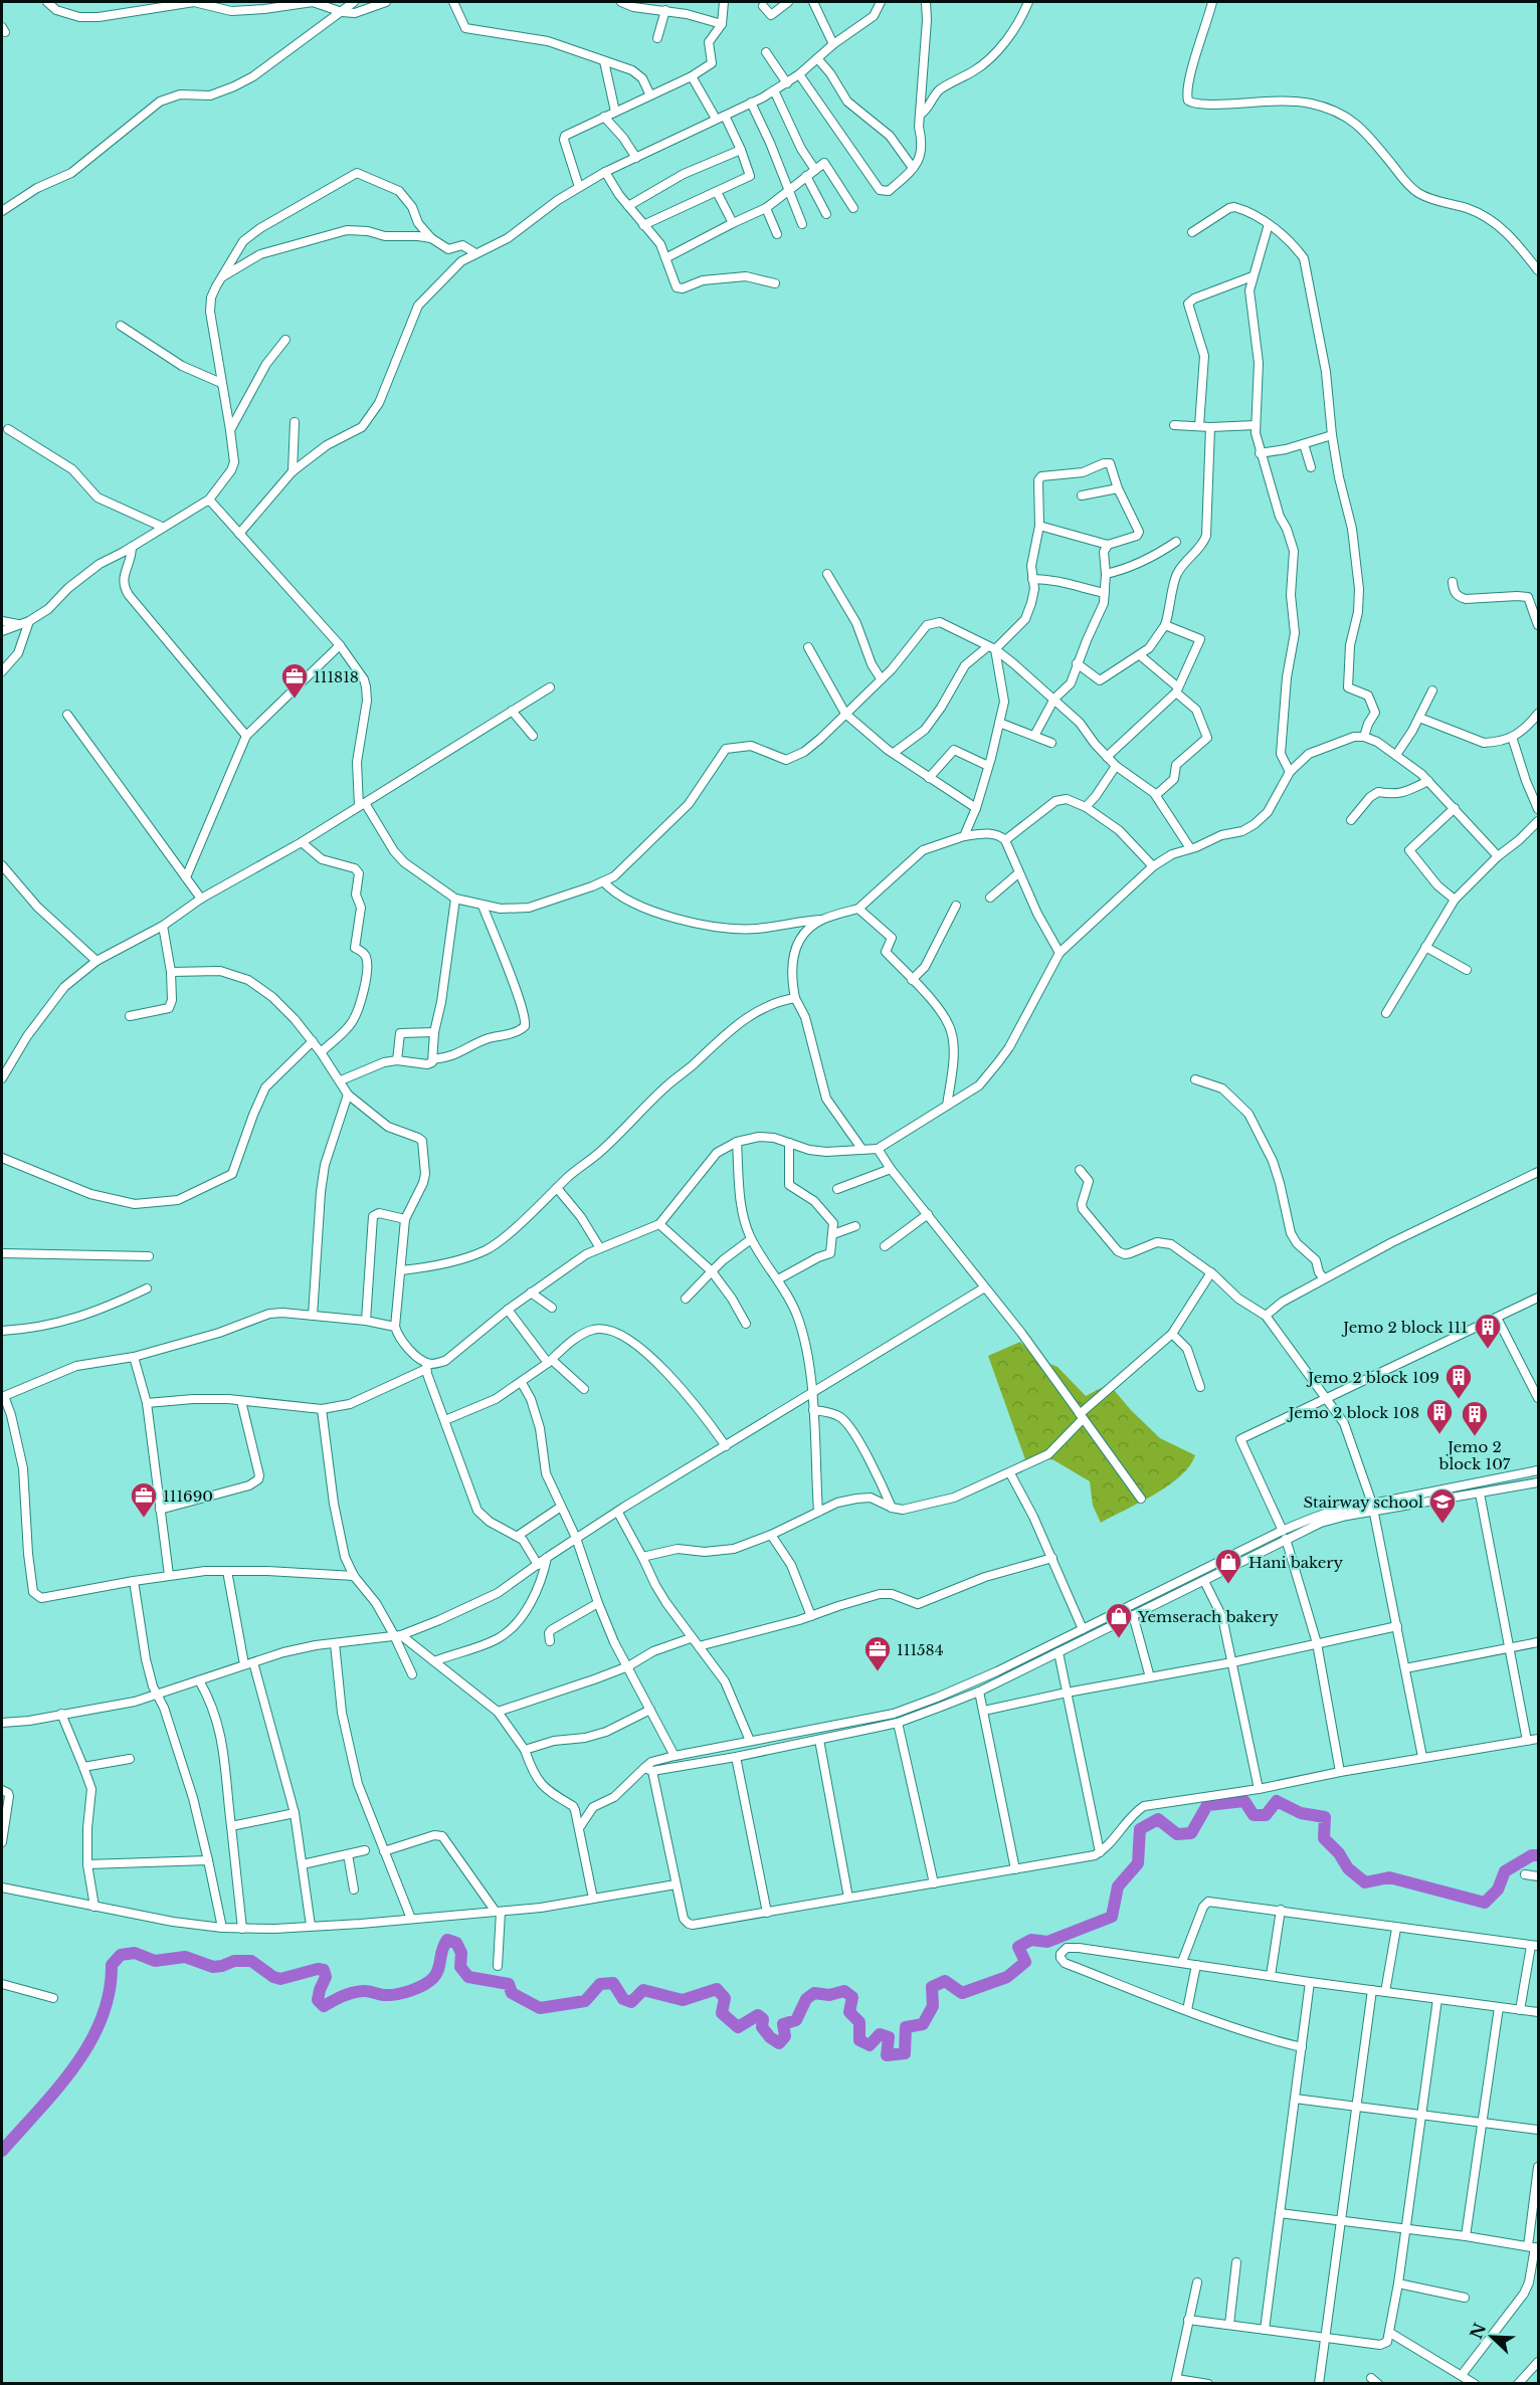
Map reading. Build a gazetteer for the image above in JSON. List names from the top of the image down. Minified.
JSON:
{"places":{"office":["111818","111690","111584"],"building":["Jemo 2 block 111","Jemo 2 block 109","Jemo 2 block 108","Jemo 2 block 107"],"school or university":["Stairway school"],"shop":["Hani bakery","Yemserach bakery"]},"north":"top left"}
